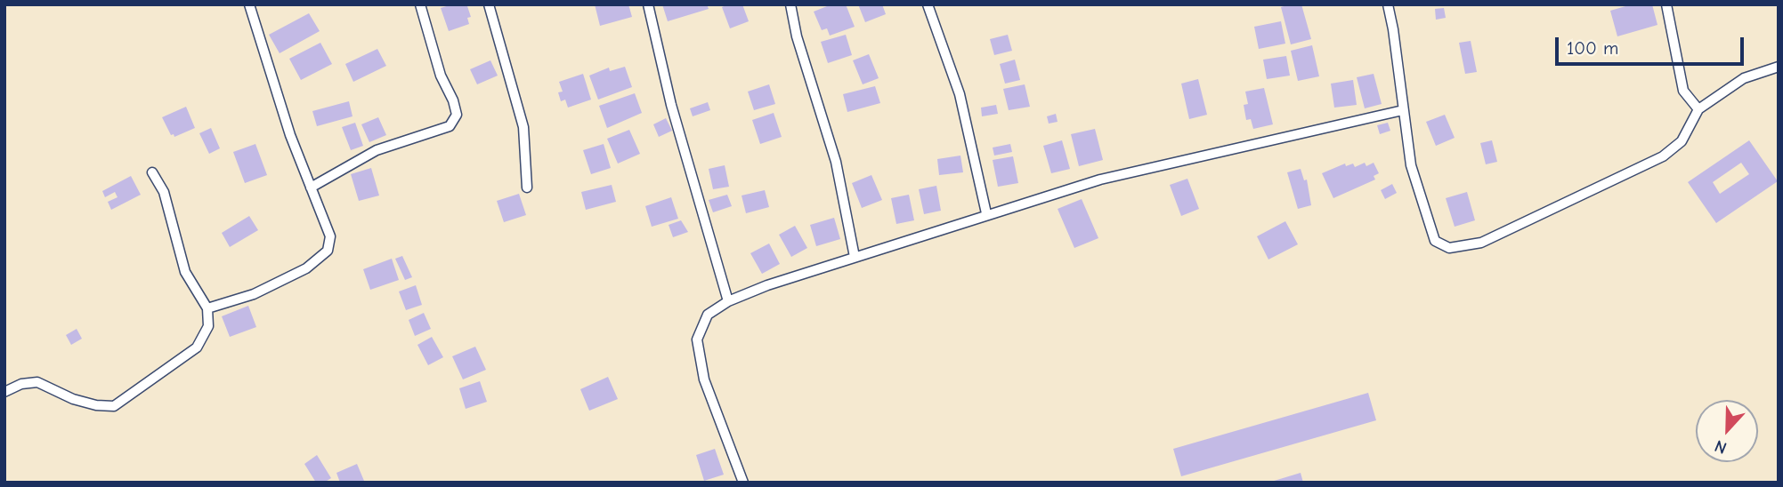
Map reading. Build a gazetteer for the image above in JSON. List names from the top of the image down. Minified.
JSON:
{"scale_bar":"100 m","north":"bottom"}
